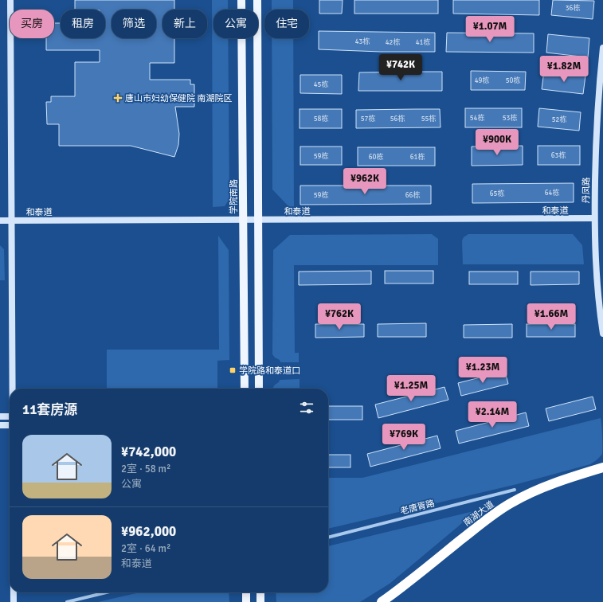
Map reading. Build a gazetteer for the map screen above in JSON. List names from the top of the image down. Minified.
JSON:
{"streets":{"highway":["南湖大道"],"main road":["学院南路"],"street":["丹凤路","和泰道","老唐胥路"]},"crossings":[["丹凤路","和泰道"],["学院南路","和泰道"]],"places":{"health":["唐山市妇幼保健院 南湖院区"],"transit":["学院路和泰道口"]},"house_numbers":["36栋","43栋","42栋","41栋","49栋","50栋","45栋","54栋","53栋","58栋","57栋","56栋","55栋","52栋","63栋","59栋","60栋","61栋","64栋","65栋","59栋","66栋"],"page":{"chip":["买房","租房","筛选","新上","公寓","住宅"],"price":["¥1.07M","¥742K","¥1.82M","¥900K","¥962K","¥762K","¥1.66M","¥1.23M","¥1.25M","¥2.14M","¥769K"],"heading":"11套房源","list":[{"name":"¥742,000","note":"2室 · 58 m² · 公寓"},{"name":"¥962,000","note":"2室 · 64 m² · 和泰道"}]}}
